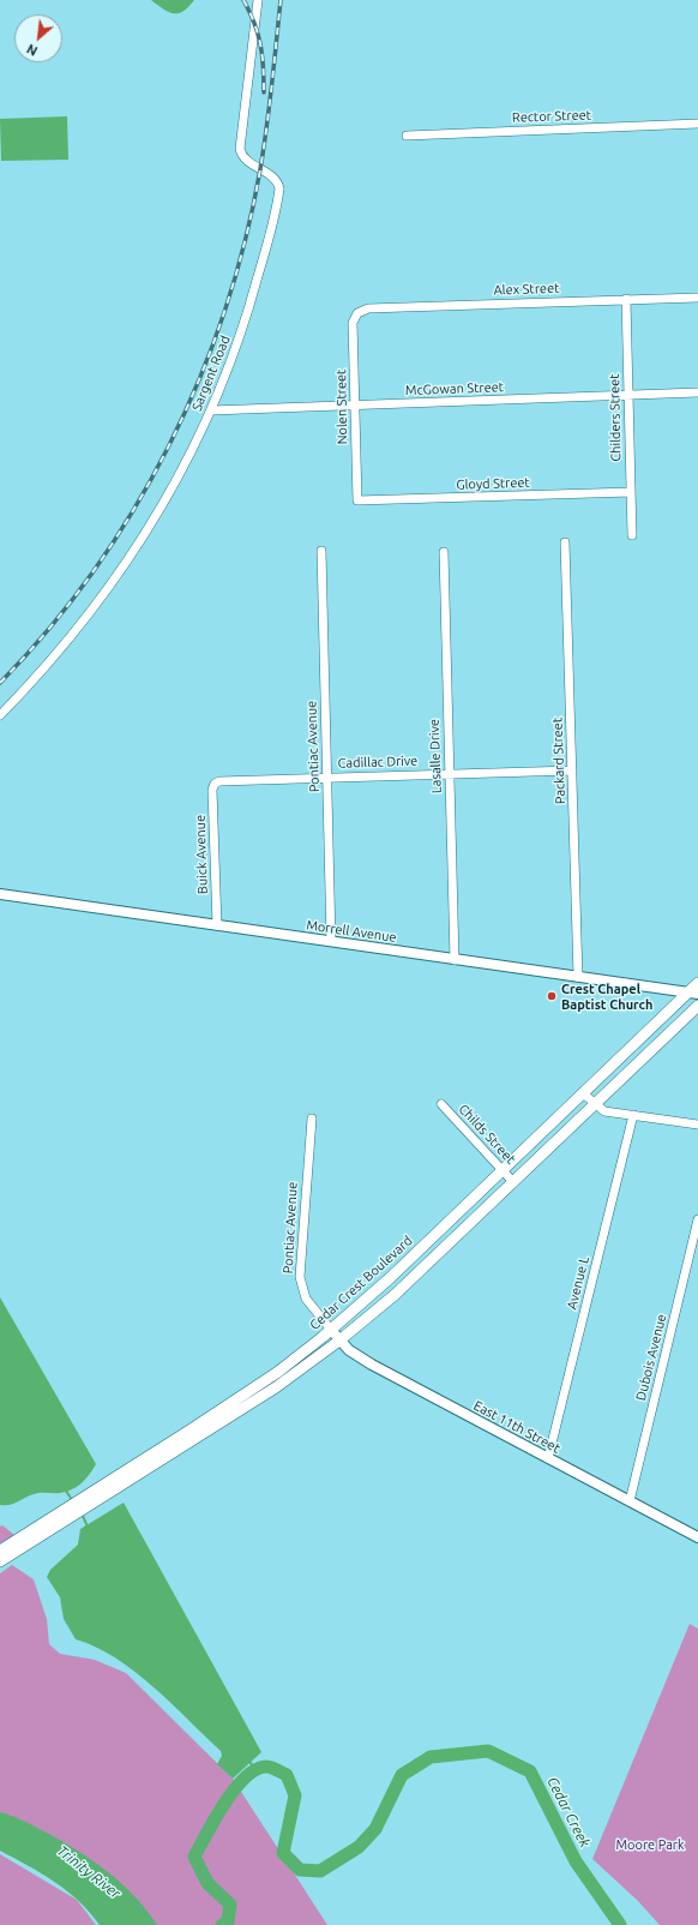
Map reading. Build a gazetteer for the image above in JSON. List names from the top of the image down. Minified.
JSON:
{"streets":{"main road":["Cedar Crest Boulevard"],"street":["Rector Street","Alex Street","Sargent Road","McGowan Street","Nolen Street","Childers Street","Gloyd Street","Pontiac Avenue","Lasalle Drive","Packard Street","Cadillac Drive","Buick Avenue","Morrell Avenue","Childs Street","Avenue L","Dubois Avenue","East 11th Street"]},"crossings":[["Alex Street","Nolen Street"],["Alex Street","Childers Street"],["Sargent Road","McGowan Street"],["McGowan Street","Nolen Street"],["McGowan Street","Childers Street"],["Nolen Street","Gloyd Street"],["Childers Street","Gloyd Street"],["Pontiac Avenue","Cadillac Drive"],["Pontiac Avenue","Morrell Avenue"],["Pontiac Avenue","Cedar Crest Boulevard"],["Pontiac Avenue","East 11th Street"],["Lasalle Drive","Cadillac Drive"],["Lasalle Drive","Morrell Avenue"],["Packard Street","Cadillac Drive"],["Packard Street","Morrell Avenue"],["Cadillac Drive","Buick Avenue"],["Buick Avenue","Morrell Avenue"],["Morrell Avenue","Cedar Crest Boulevard"],["Childs Street","Cedar Crest Boulevard"],["Cedar Crest Boulevard","East 11th Street"],["Avenue L","East 11th Street"],["Dubois Avenue","East 11th Street"]],"water":["Cedar Creek","Trinity River"],"parks":["Moore Park"],"places":["Crest Chapel Baptist Church"],"north":"bottom left"}
